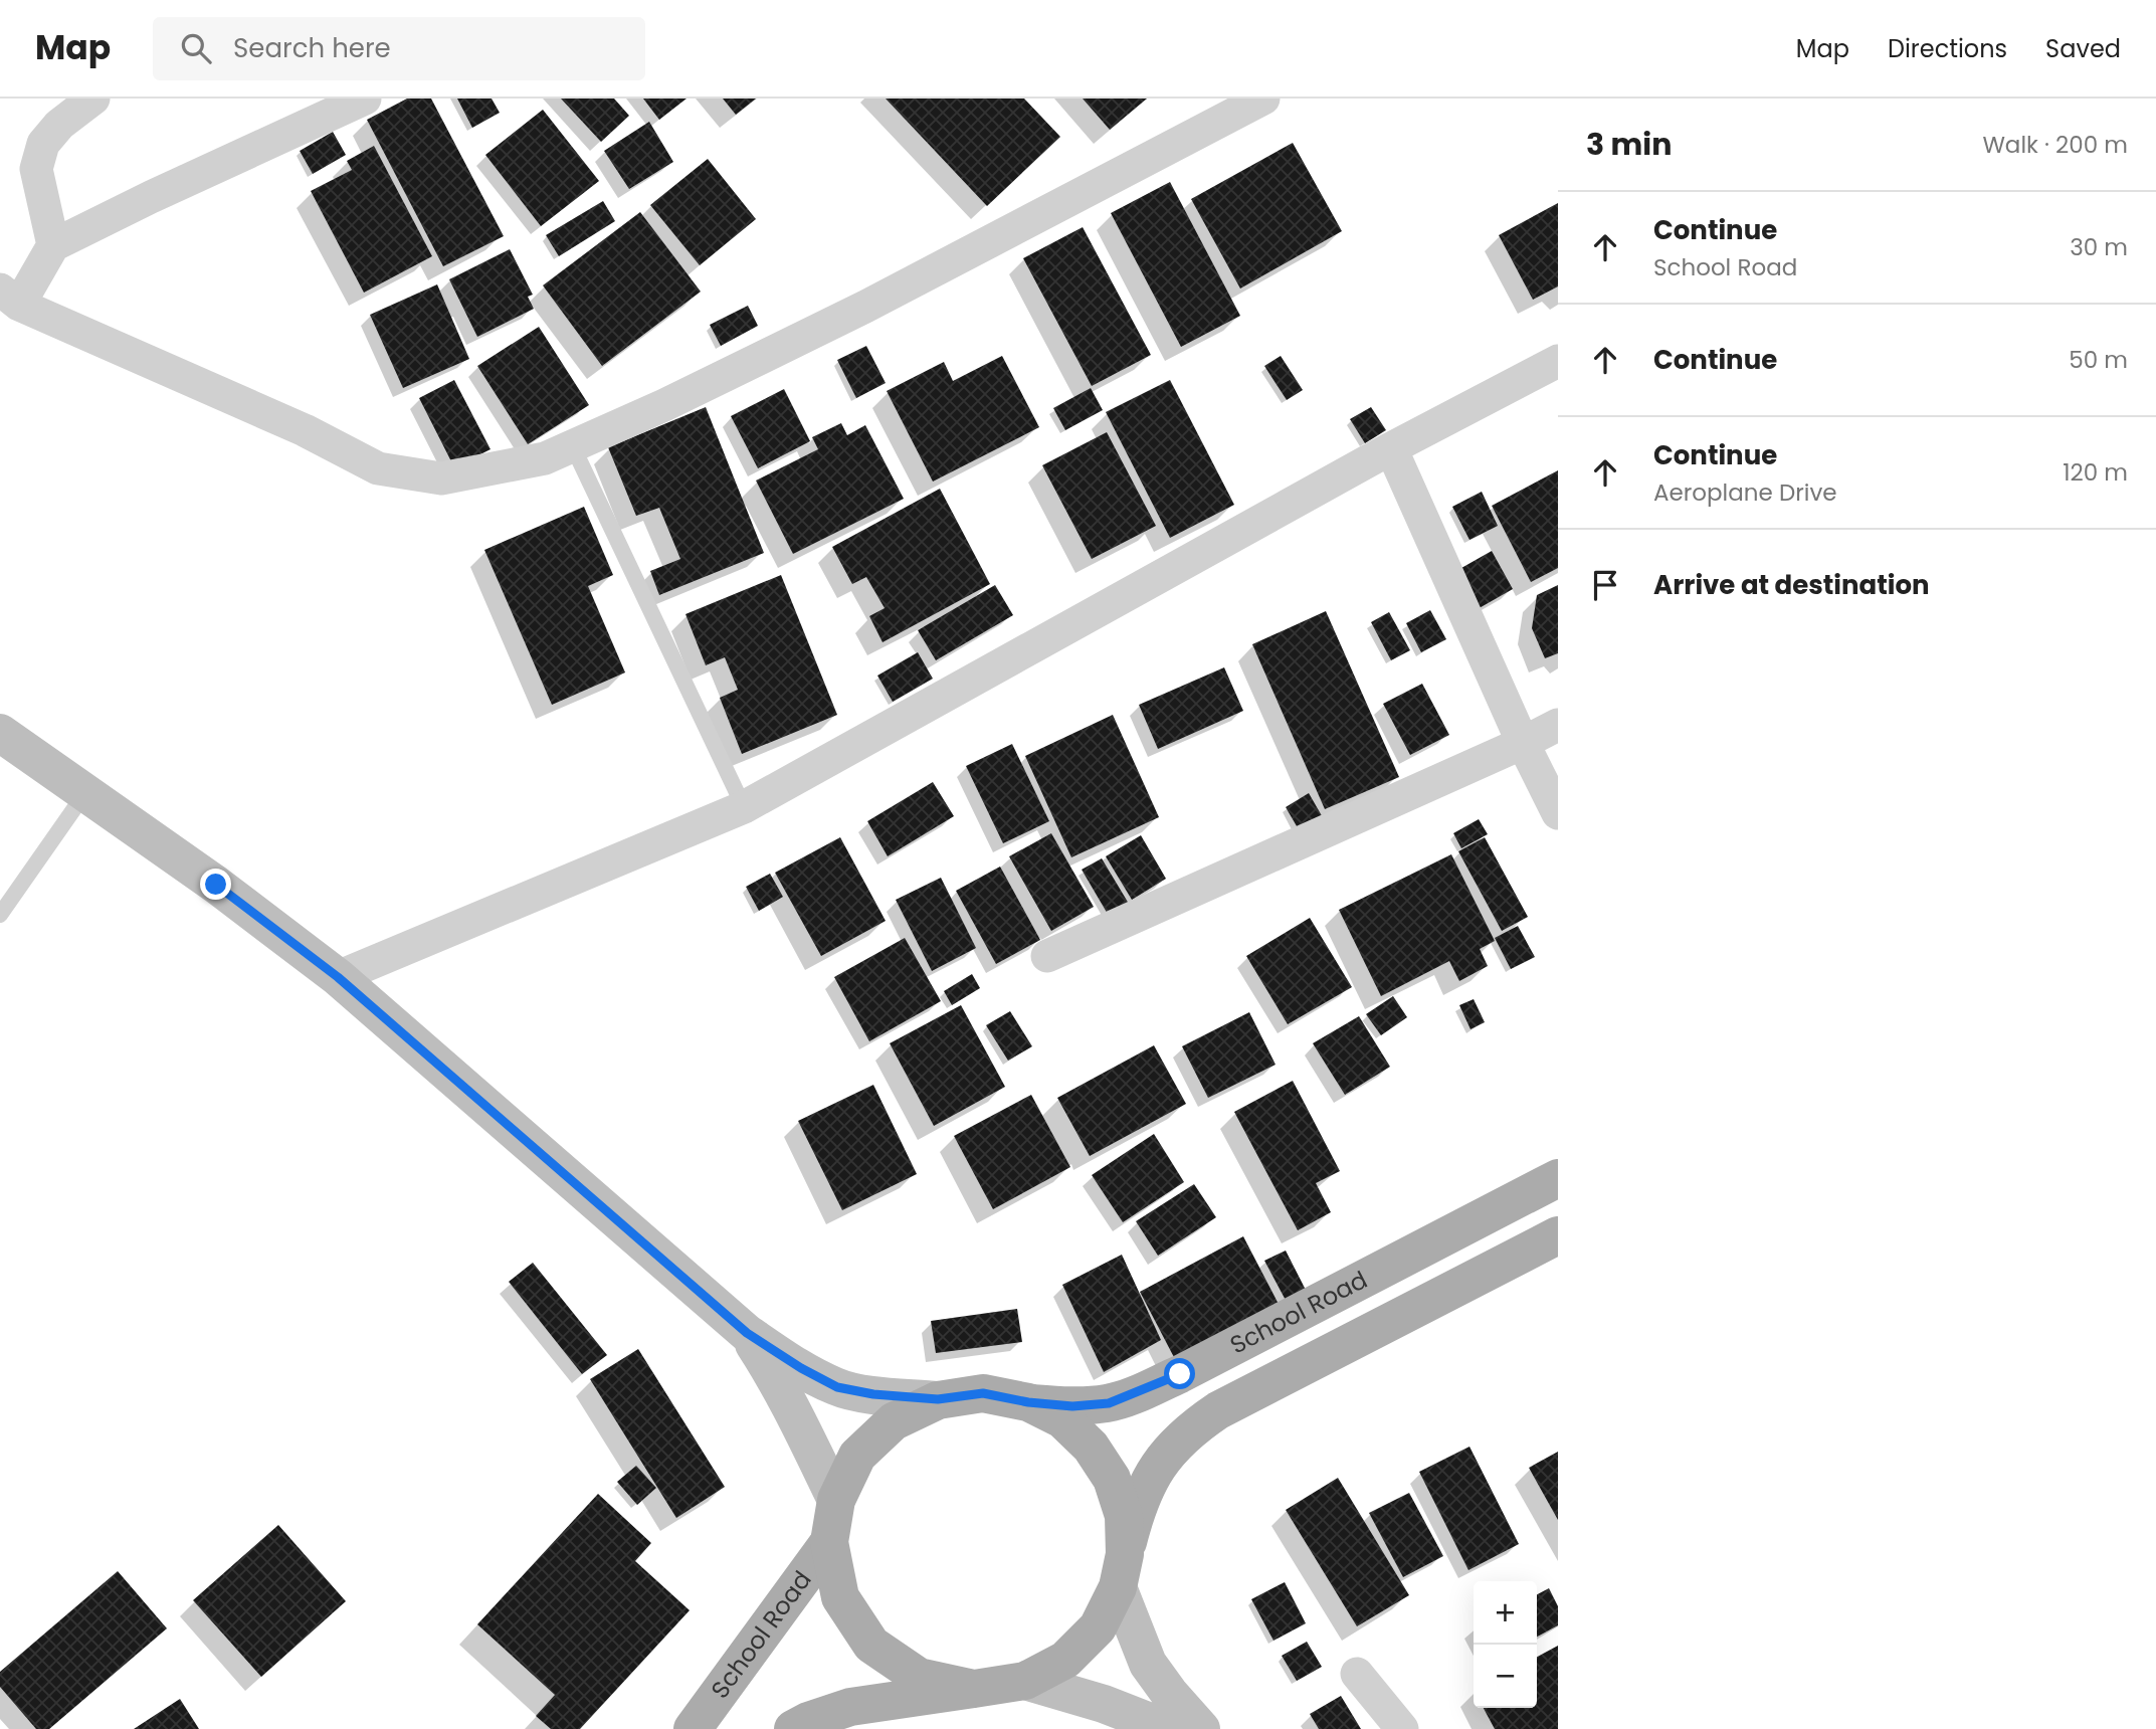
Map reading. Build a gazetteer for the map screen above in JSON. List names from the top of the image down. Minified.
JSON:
{"streets":{"main road":["School Road"]},"page":{"header":"Map","search":"Search here","nav":["Map","Directions","Saved"],"heading":["3 min","Walk · 200 m"],"list":[["Continue","School Road","30 m"],["Continue","50 m"],["Continue","Aeroplane Drive","120 m"],"Arrive at destination"],"map_buttons":["+","−"]}}
